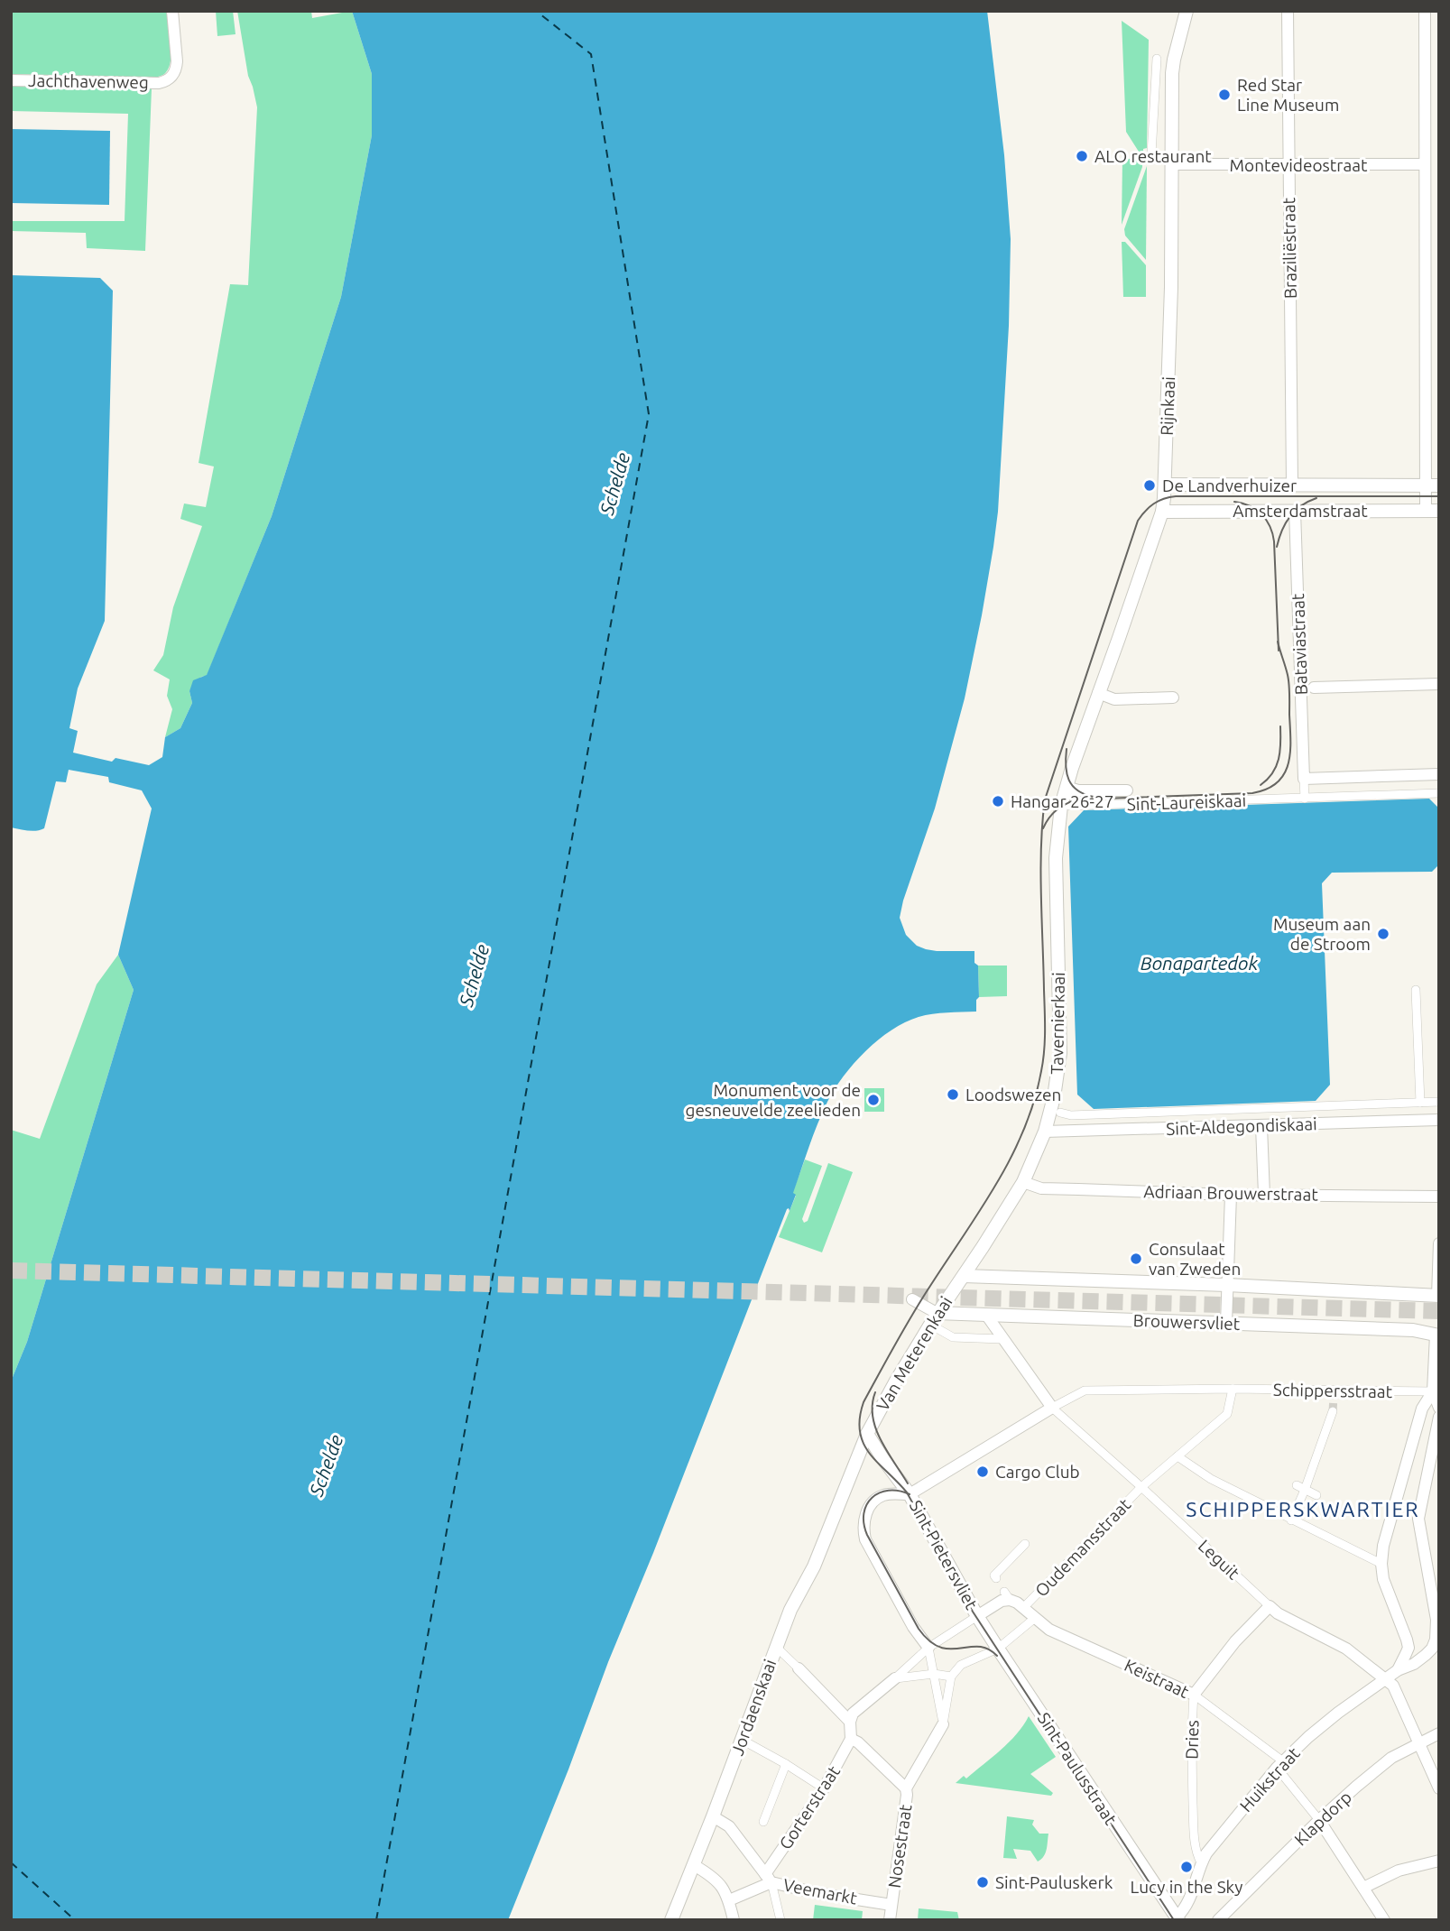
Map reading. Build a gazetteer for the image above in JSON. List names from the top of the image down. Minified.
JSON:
{"streets":{"street":["Jachthavenweg","Montevideostraat","Braziliëstraat","Rijnkaai","Amsterdamstraat","Bataviastraat","Sint-Laureiskaai","Tavernierkaai","Sint-Aldegondiskaai","Adriaan Brouwerstraat","Brouwersvliet","Van Meterenkaai","Schippersstraat","Oudemansstraat","Sint-Pietersvliet","Leguit","Keistraat","Jordaenskaai","Dries","Sint-Paulusstraat","Huikstraat","Gorterstraat","Klapdorp","Nosestraat","Veemarkt"]},"crossings":[["Montevideostraat","Braziliëstraat"],["Montevideostraat","Rijnkaai"],["Braziliëstraat","Amsterdamstraat"],["Rijnkaai","Amsterdamstraat"],["Rijnkaai","Sint-Laureiskaai"],["Rijnkaai","Tavernierkaai"],["Amsterdamstraat","Bataviastraat"],["Sint-Laureiskaai","Tavernierkaai"],["Tavernierkaai","Sint-Aldegondiskaai"],["Tavernierkaai","Adriaan Brouwerstraat"],["Tavernierkaai","Van Meterenkaai"],["Brouwersvliet","Van Meterenkaai"],["Van Meterenkaai","Sint-Pietersvliet"],["Van Meterenkaai","Jordaenskaai"],["Schippersstraat","Oudemansstraat"],["Schippersstraat","Leguit"],["Oudemansstraat","Leguit"],["Oudemansstraat","Keistraat"],["Sint-Pietersvliet","Keistraat"],["Sint-Pietersvliet","Sint-Paulusstraat"],["Leguit","Dries"],["Keistraat","Dries"],["Keistraat","Sint-Paulusstraat"],["Keistraat","Huikstraat"],["Keistraat","Klapdorp"],["Dries","Huikstraat"],["Sint-Paulusstraat","Huikstraat"],["Gorterstraat","Veemarkt"],["Nosestraat","Veemarkt"]],"districts":["SCHIPPERSKWARTIER"],"water":["Schelde","Bonapartedok"],"places":["Red Star Line Museum","ALO restaurant","De Landverhuizer","Hangar 26-27","Museum aan de Stroom","Loodswezen","Monument voor de gesneuvelde zeelieden","Consulaat van Zweden","Cargo Club","Lucy in the Sky","Sint-Pauluskerk"]}
